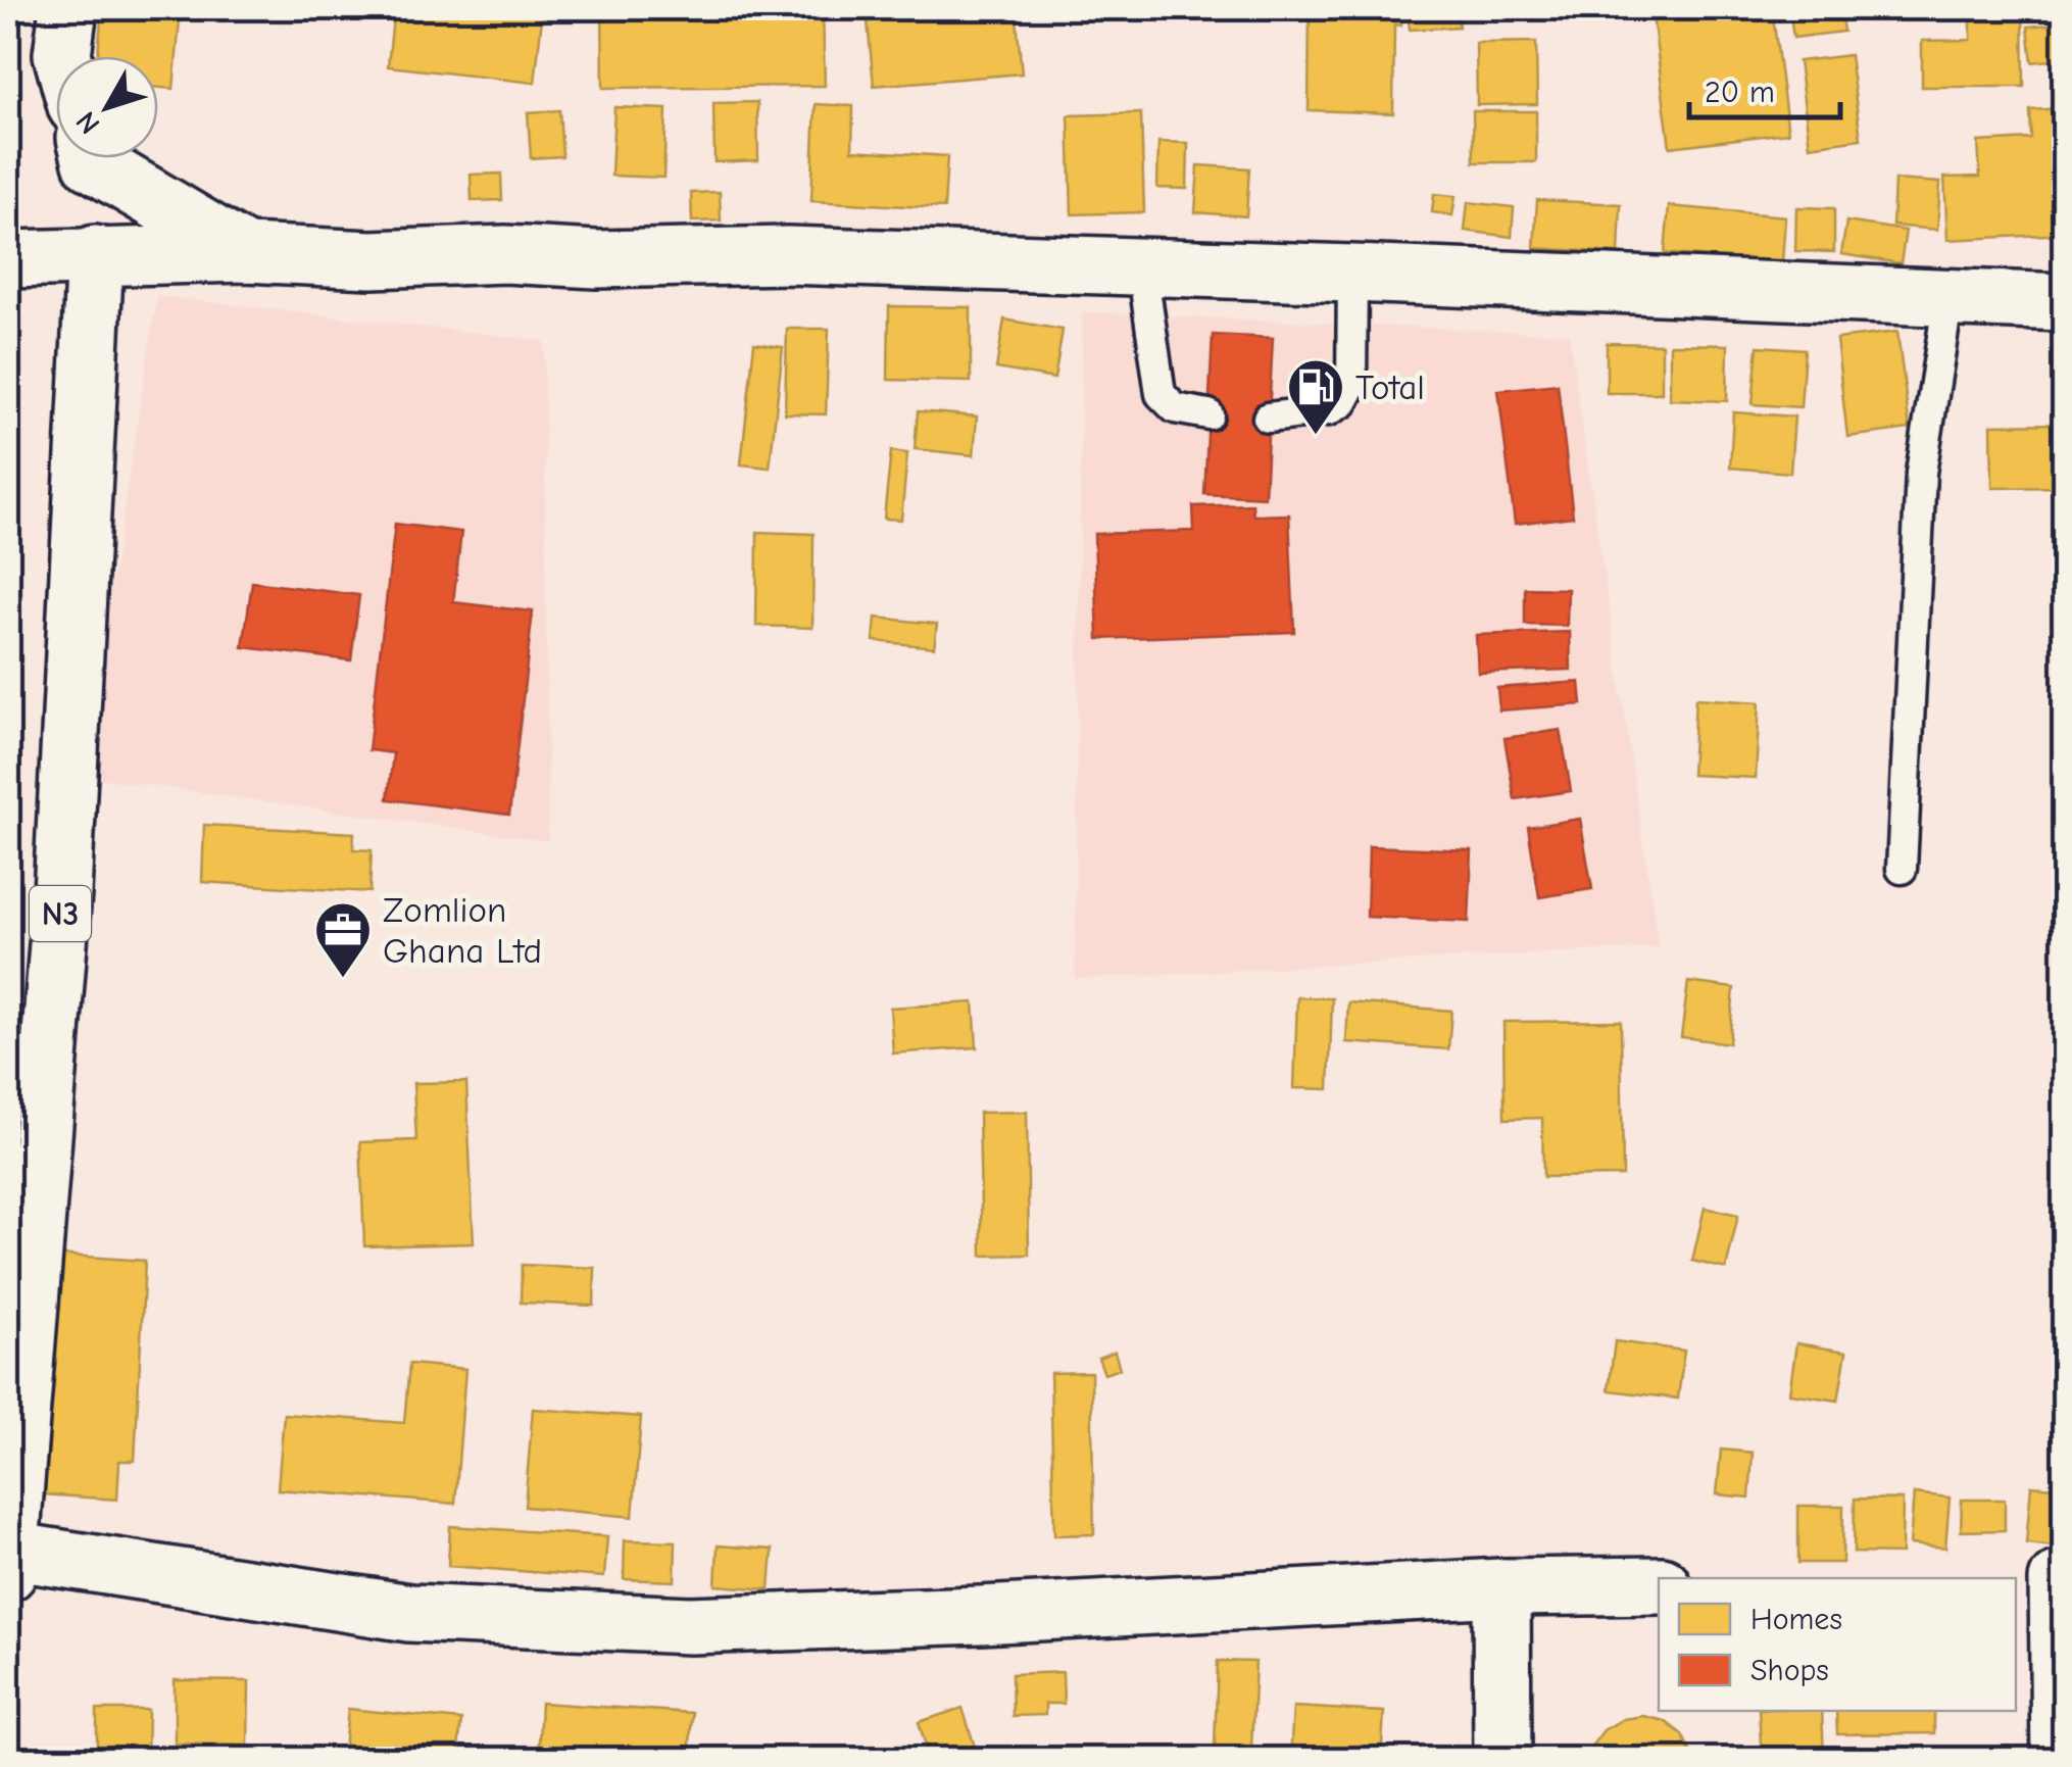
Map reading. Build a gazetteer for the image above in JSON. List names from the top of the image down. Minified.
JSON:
{"streets":{"main road":["N3"]},"places":{"fuel station":["Total"],"office":["Zomlion Ghana Ltd"]},"legend":["Homes","Shops"],"scale_bar":"20 m","north":"bottom left"}
